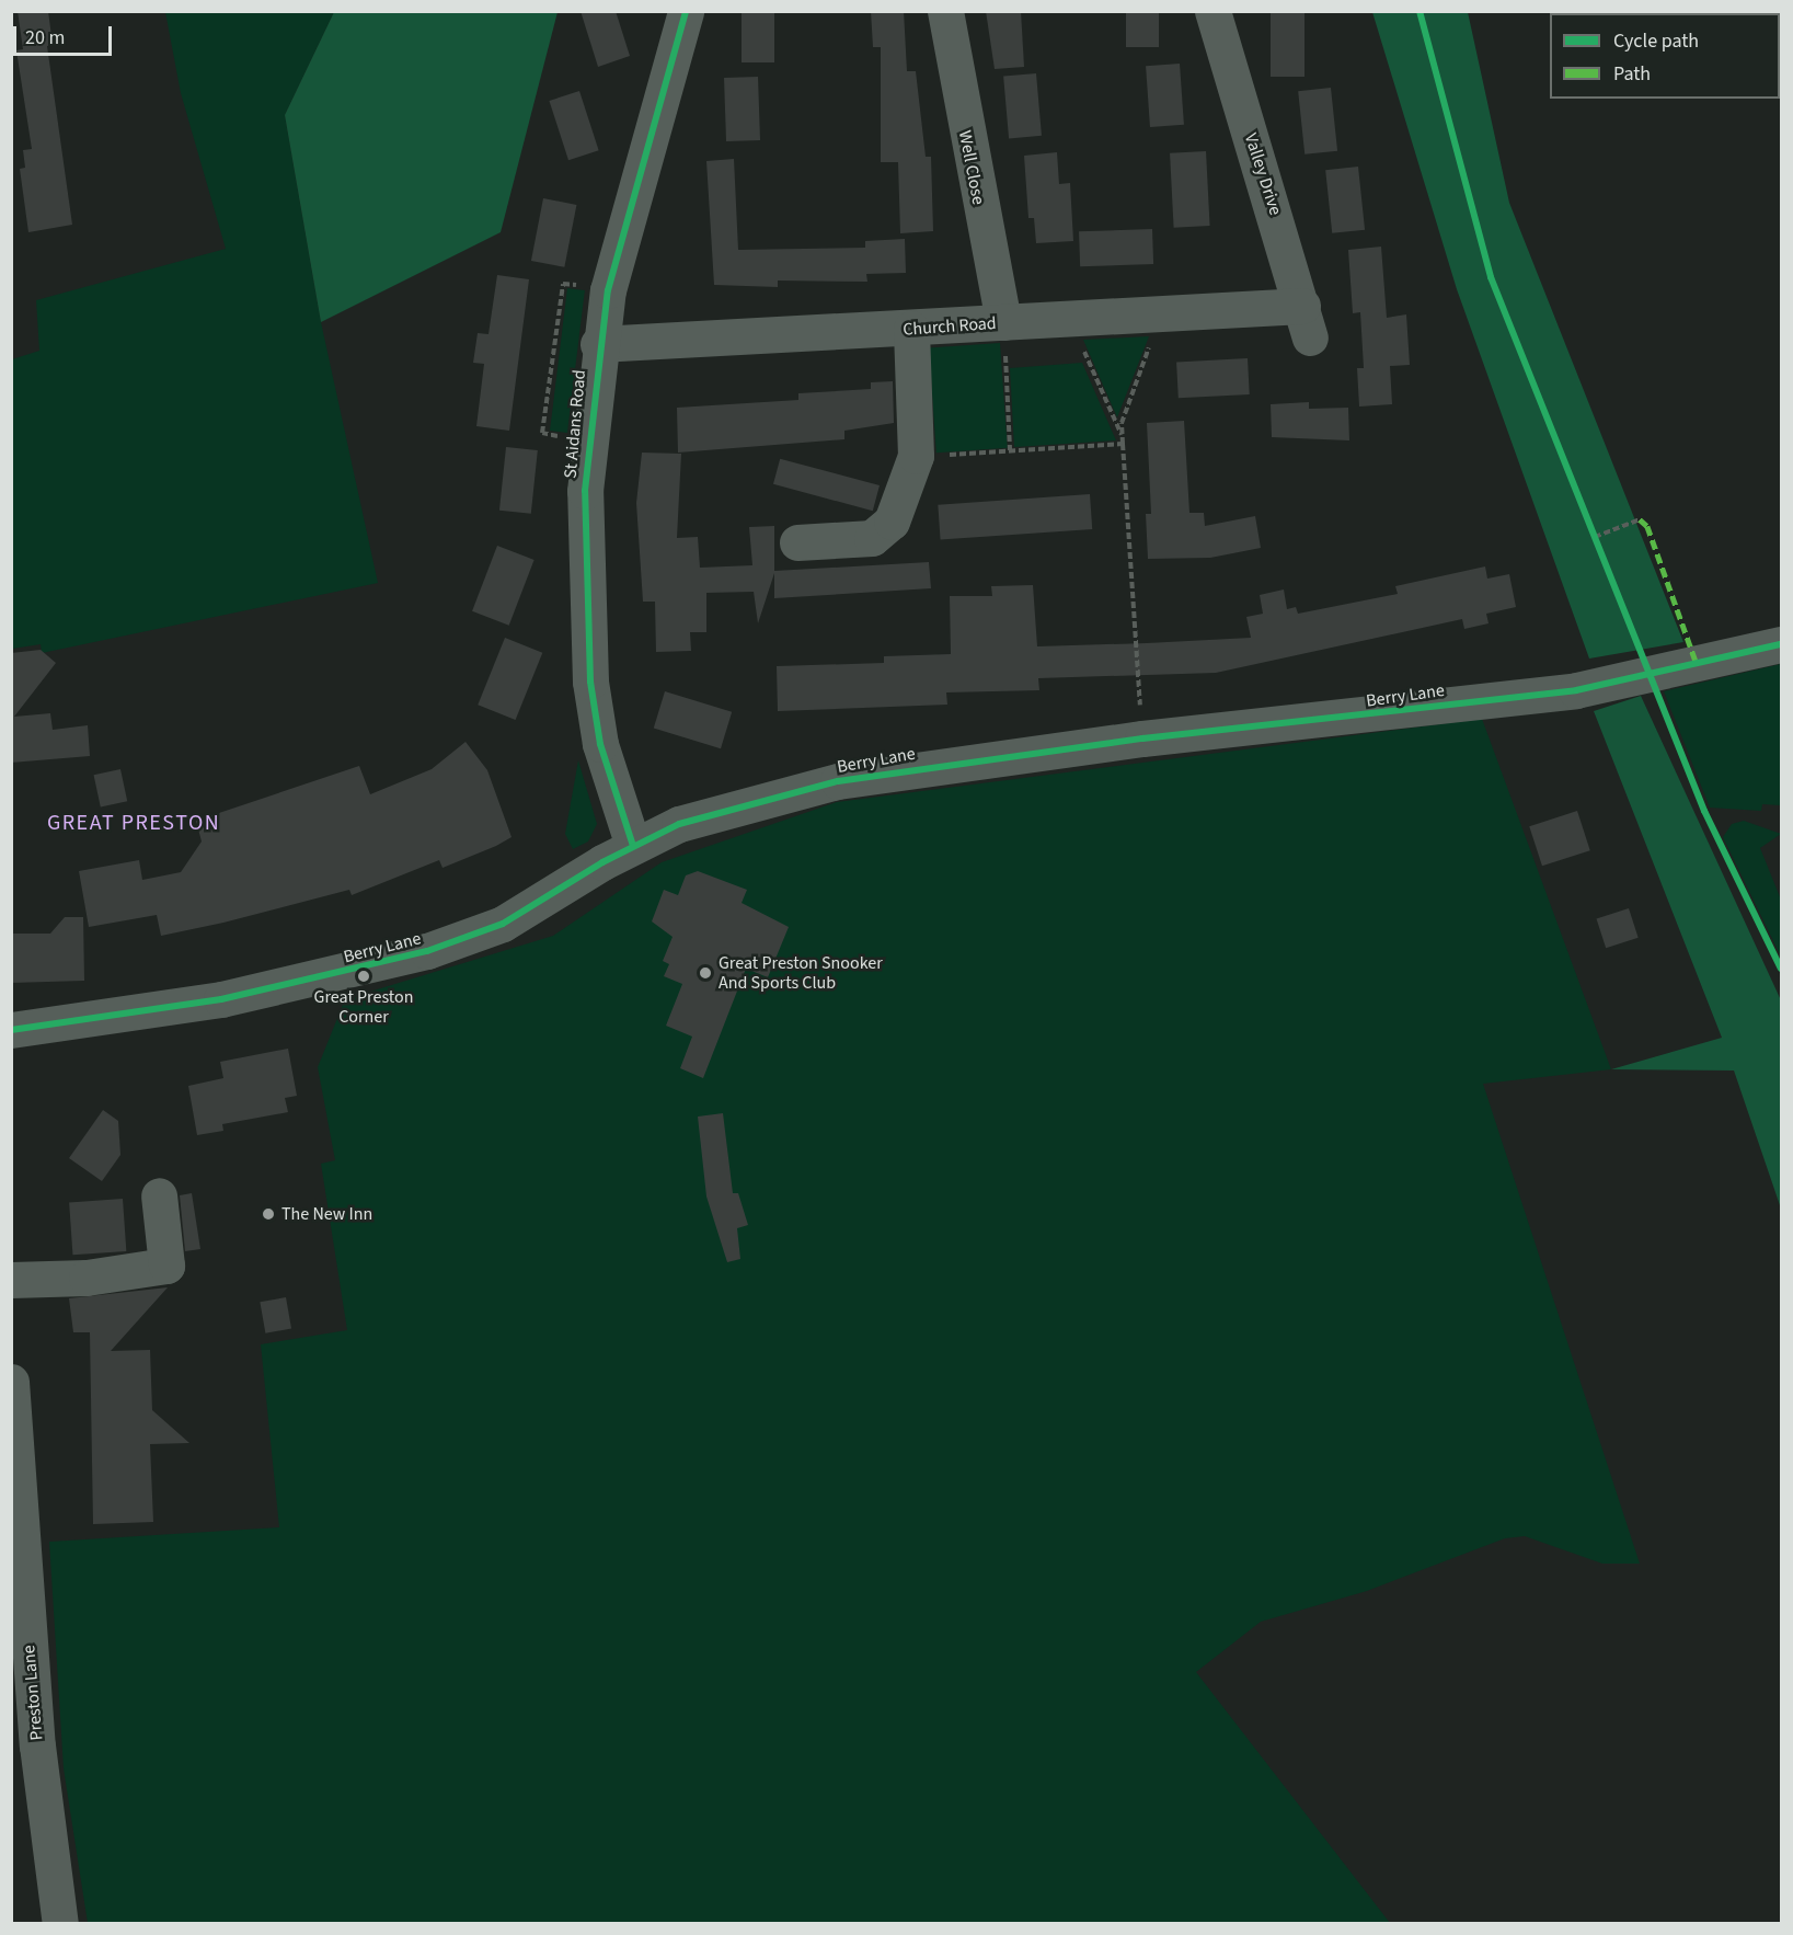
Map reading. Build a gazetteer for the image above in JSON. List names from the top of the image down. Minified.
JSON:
{"streets":{"street":["Well Close","Valley Drive","Church Road","St Aidans Road","Berry Lane","Preston Lane"]},"crossings":[["Well Close","Church Road"],["Valley Drive","Church Road"],["Church Road","St Aidans Road"],["St Aidans Road","Berry Lane"]],"districts":["GREAT PRESTON"],"places":["Great Preston Snooker And Sports Club","Great Preston Corner","The New Inn"],"legend":["Cycle path","Path"],"scale_bar":"20 m"}
